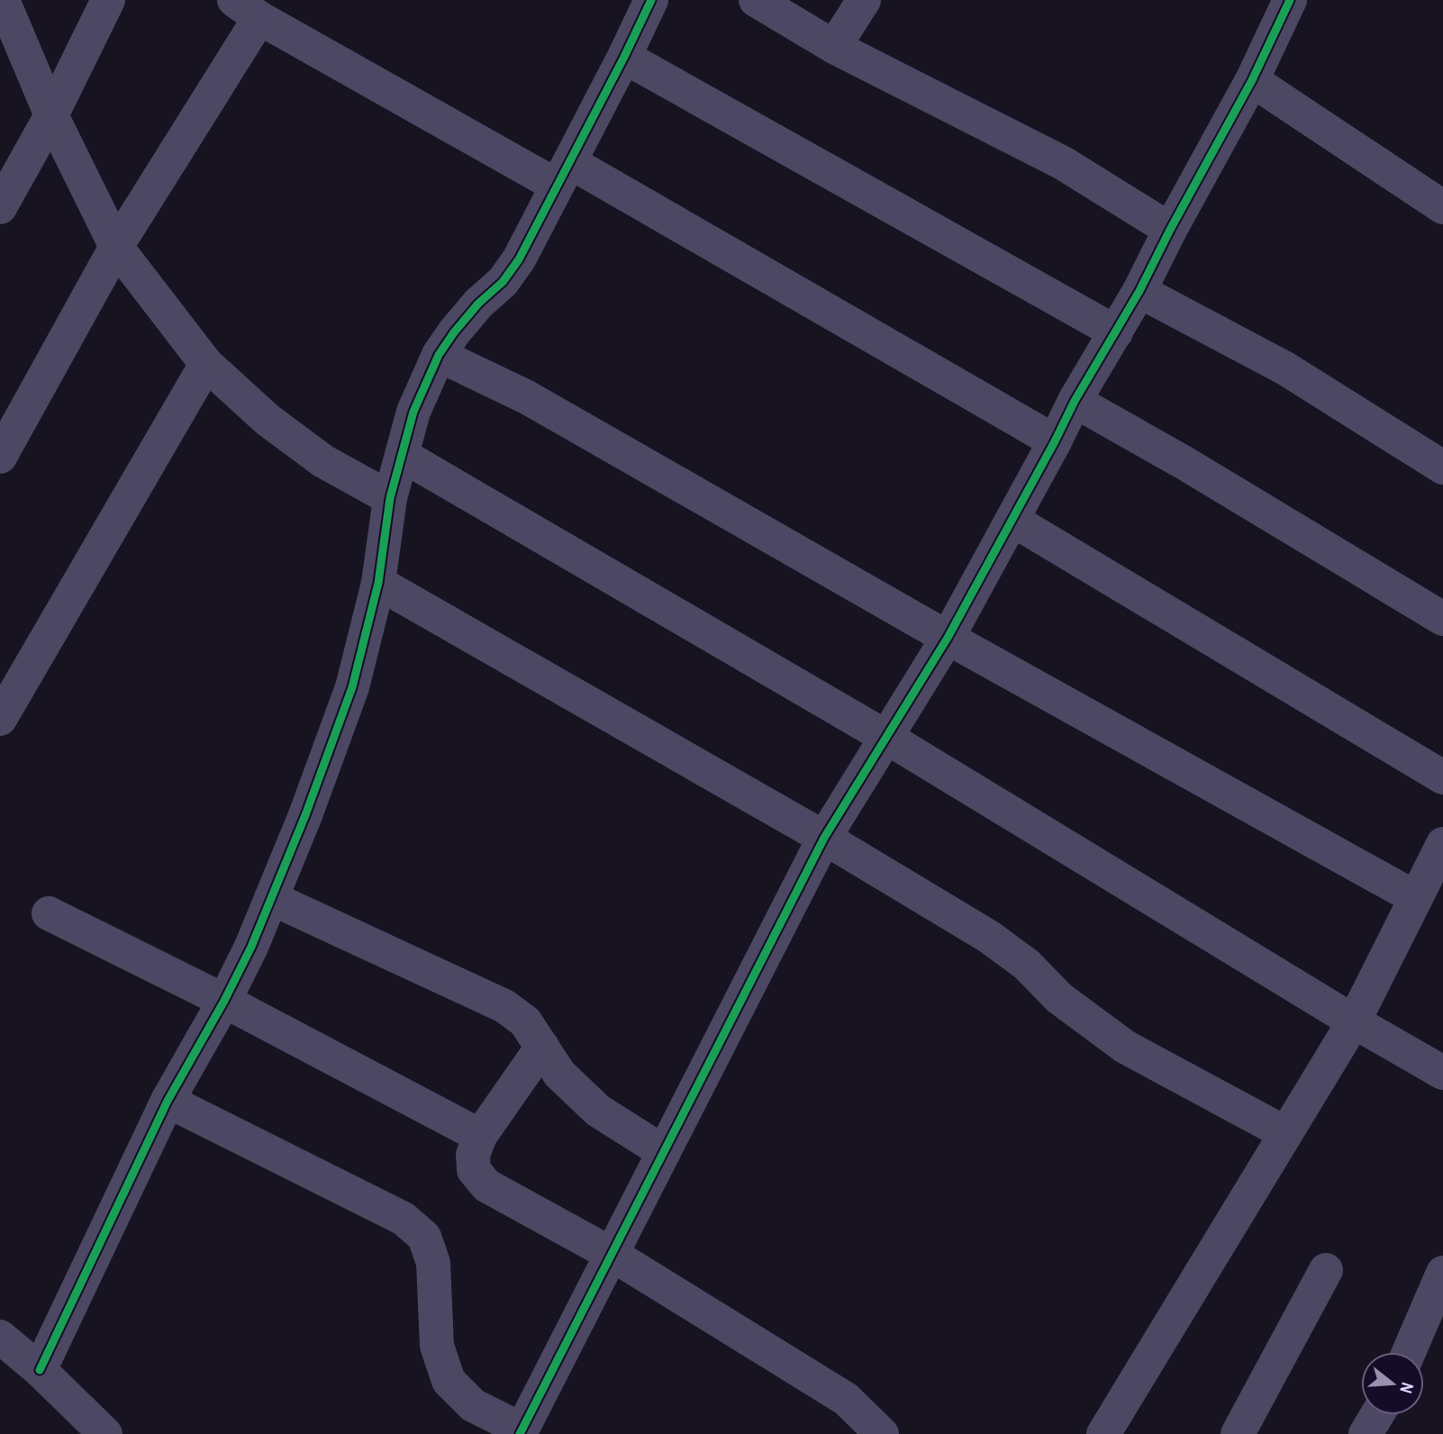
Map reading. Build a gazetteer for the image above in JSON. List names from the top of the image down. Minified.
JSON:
{"north":"right"}
